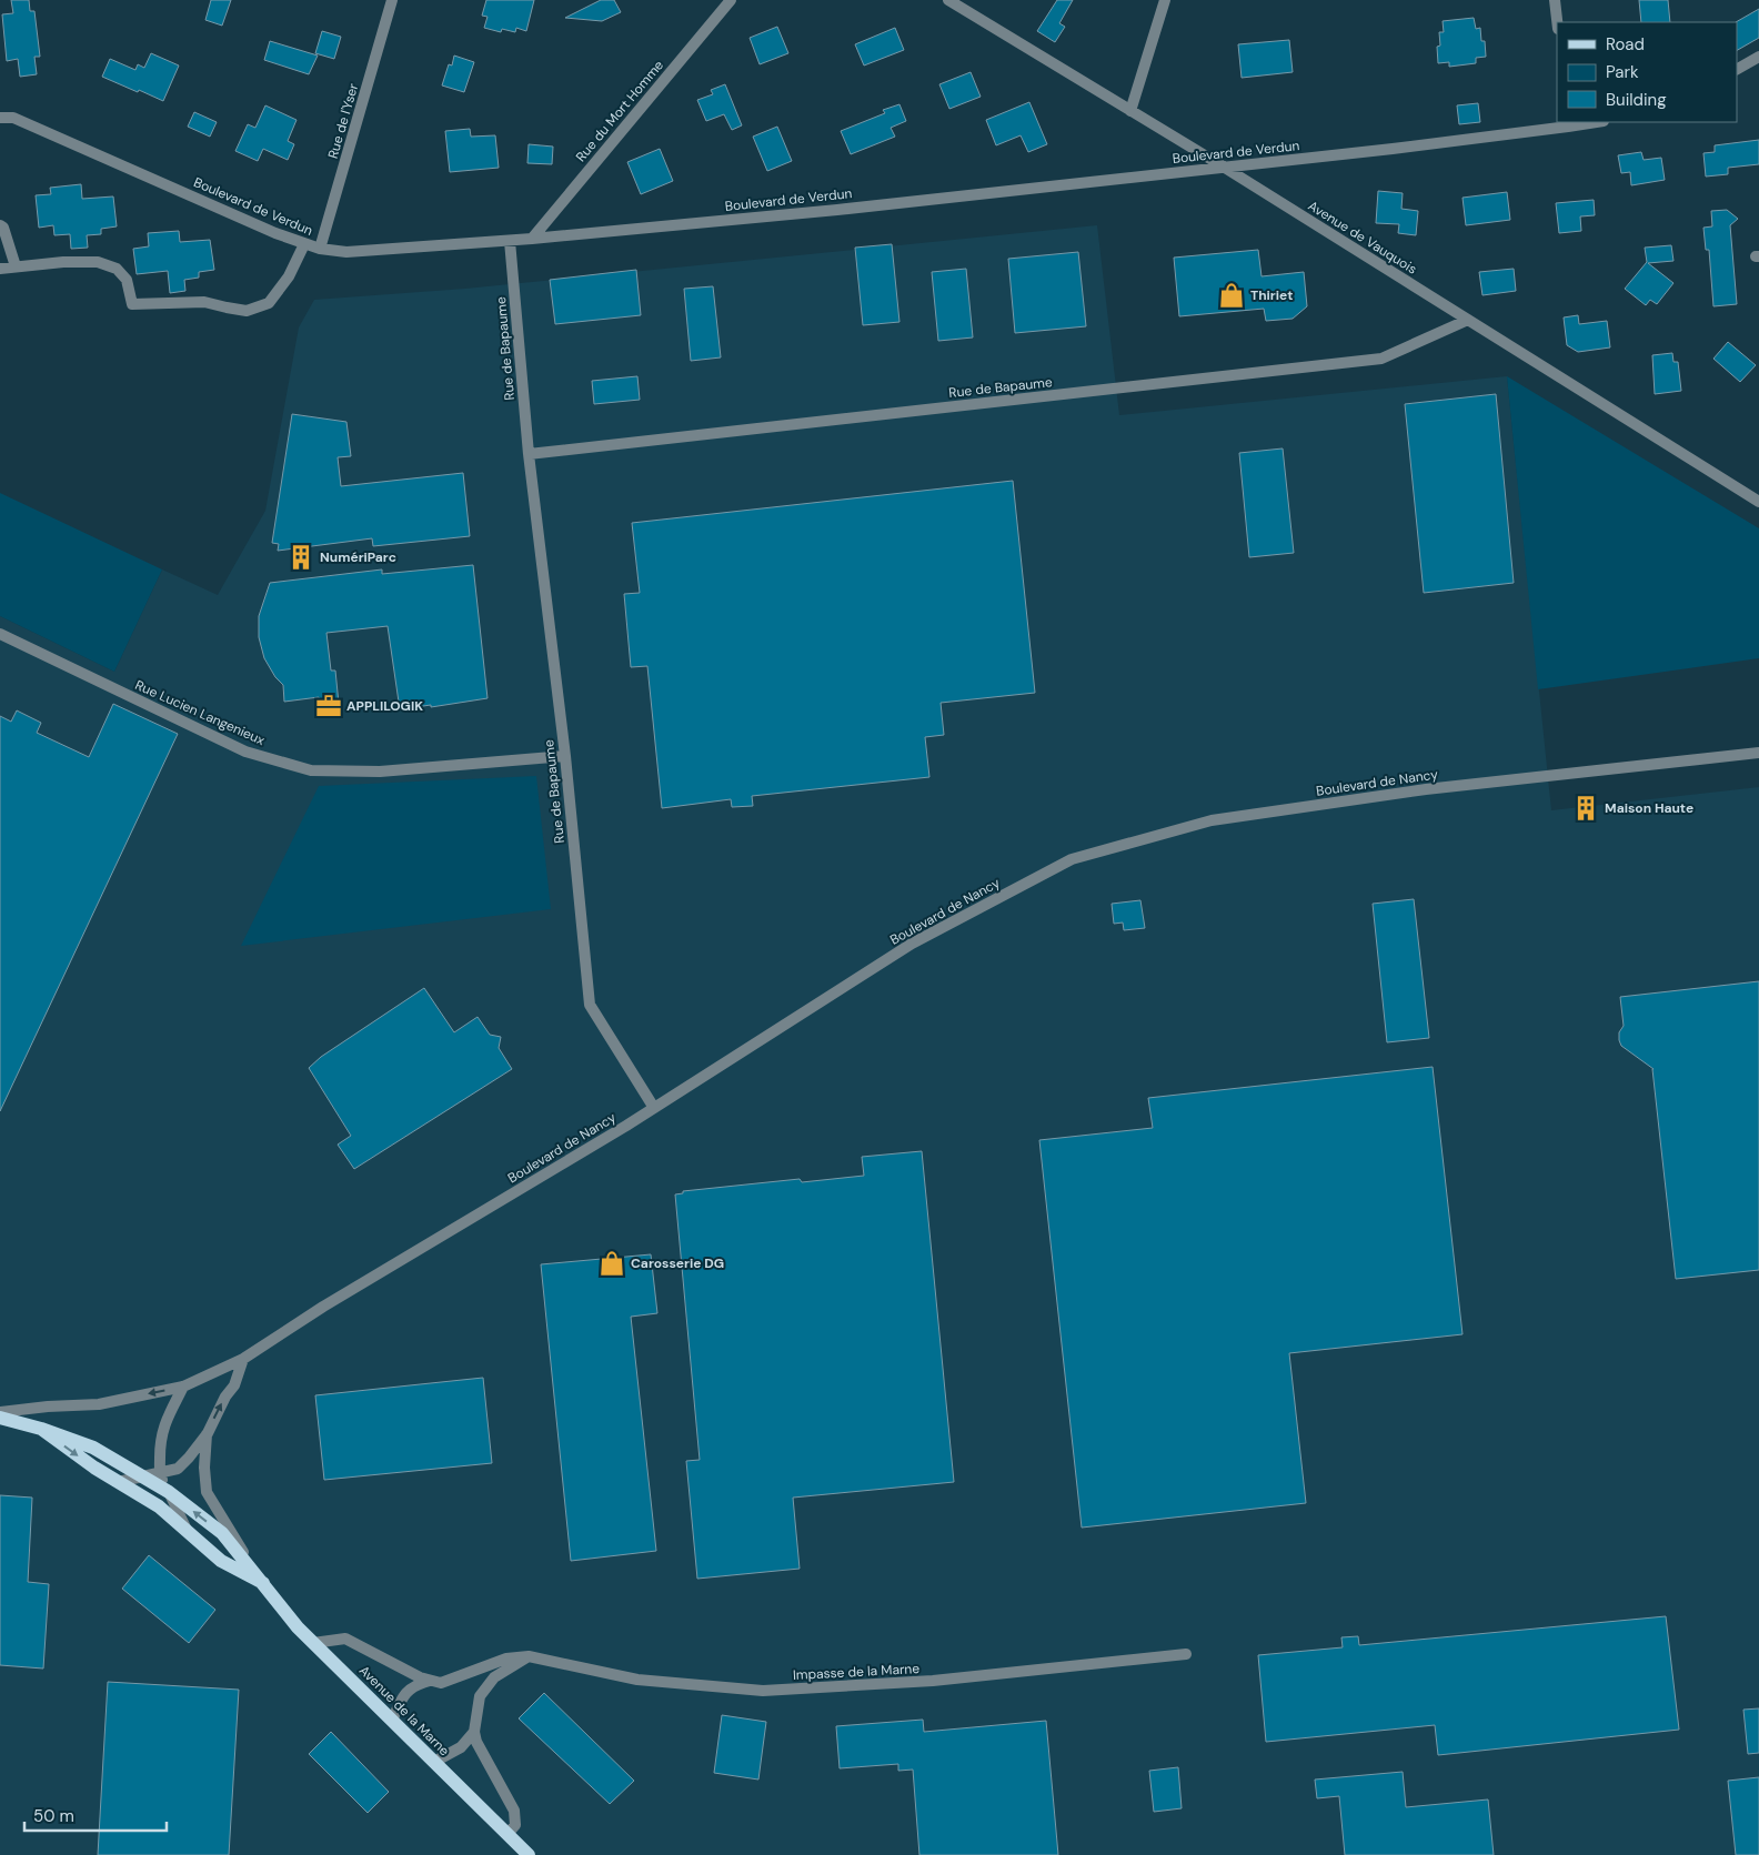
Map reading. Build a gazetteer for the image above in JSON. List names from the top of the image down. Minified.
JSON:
{"streets":{"main road":["Avenue de la Marne"],"street":["Rue du Mort Homme","Rue de l'Yser","Boulevard de Verdun","Avenue de Vauquois","Rue de Bapaume","Rue Lucien Langenieux","Boulevard de Nancy","Impasse de la Marne"]},"crossings":[["Rue du Mort Homme","Boulevard de Verdun"],["Rue de l'Yser","Boulevard de Verdun"],["Boulevard de Verdun","Avenue de Vauquois"],["Boulevard de Verdun","Rue de Bapaume"],["Avenue de Vauquois","Rue de Bapaume"],["Rue de Bapaume","Rue Lucien Langenieux"],["Rue de Bapaume","Boulevard de Nancy"],["Impasse de la Marne","Avenue de la Marne"]],"places":{"shop":["Thiriet","Carosserie DG"],"building":["NumériParc","Maison Haute"],"office":["APPLILOGIK"]},"legend":["Road","Park","Building"],"scale_bar":"50 m"}
